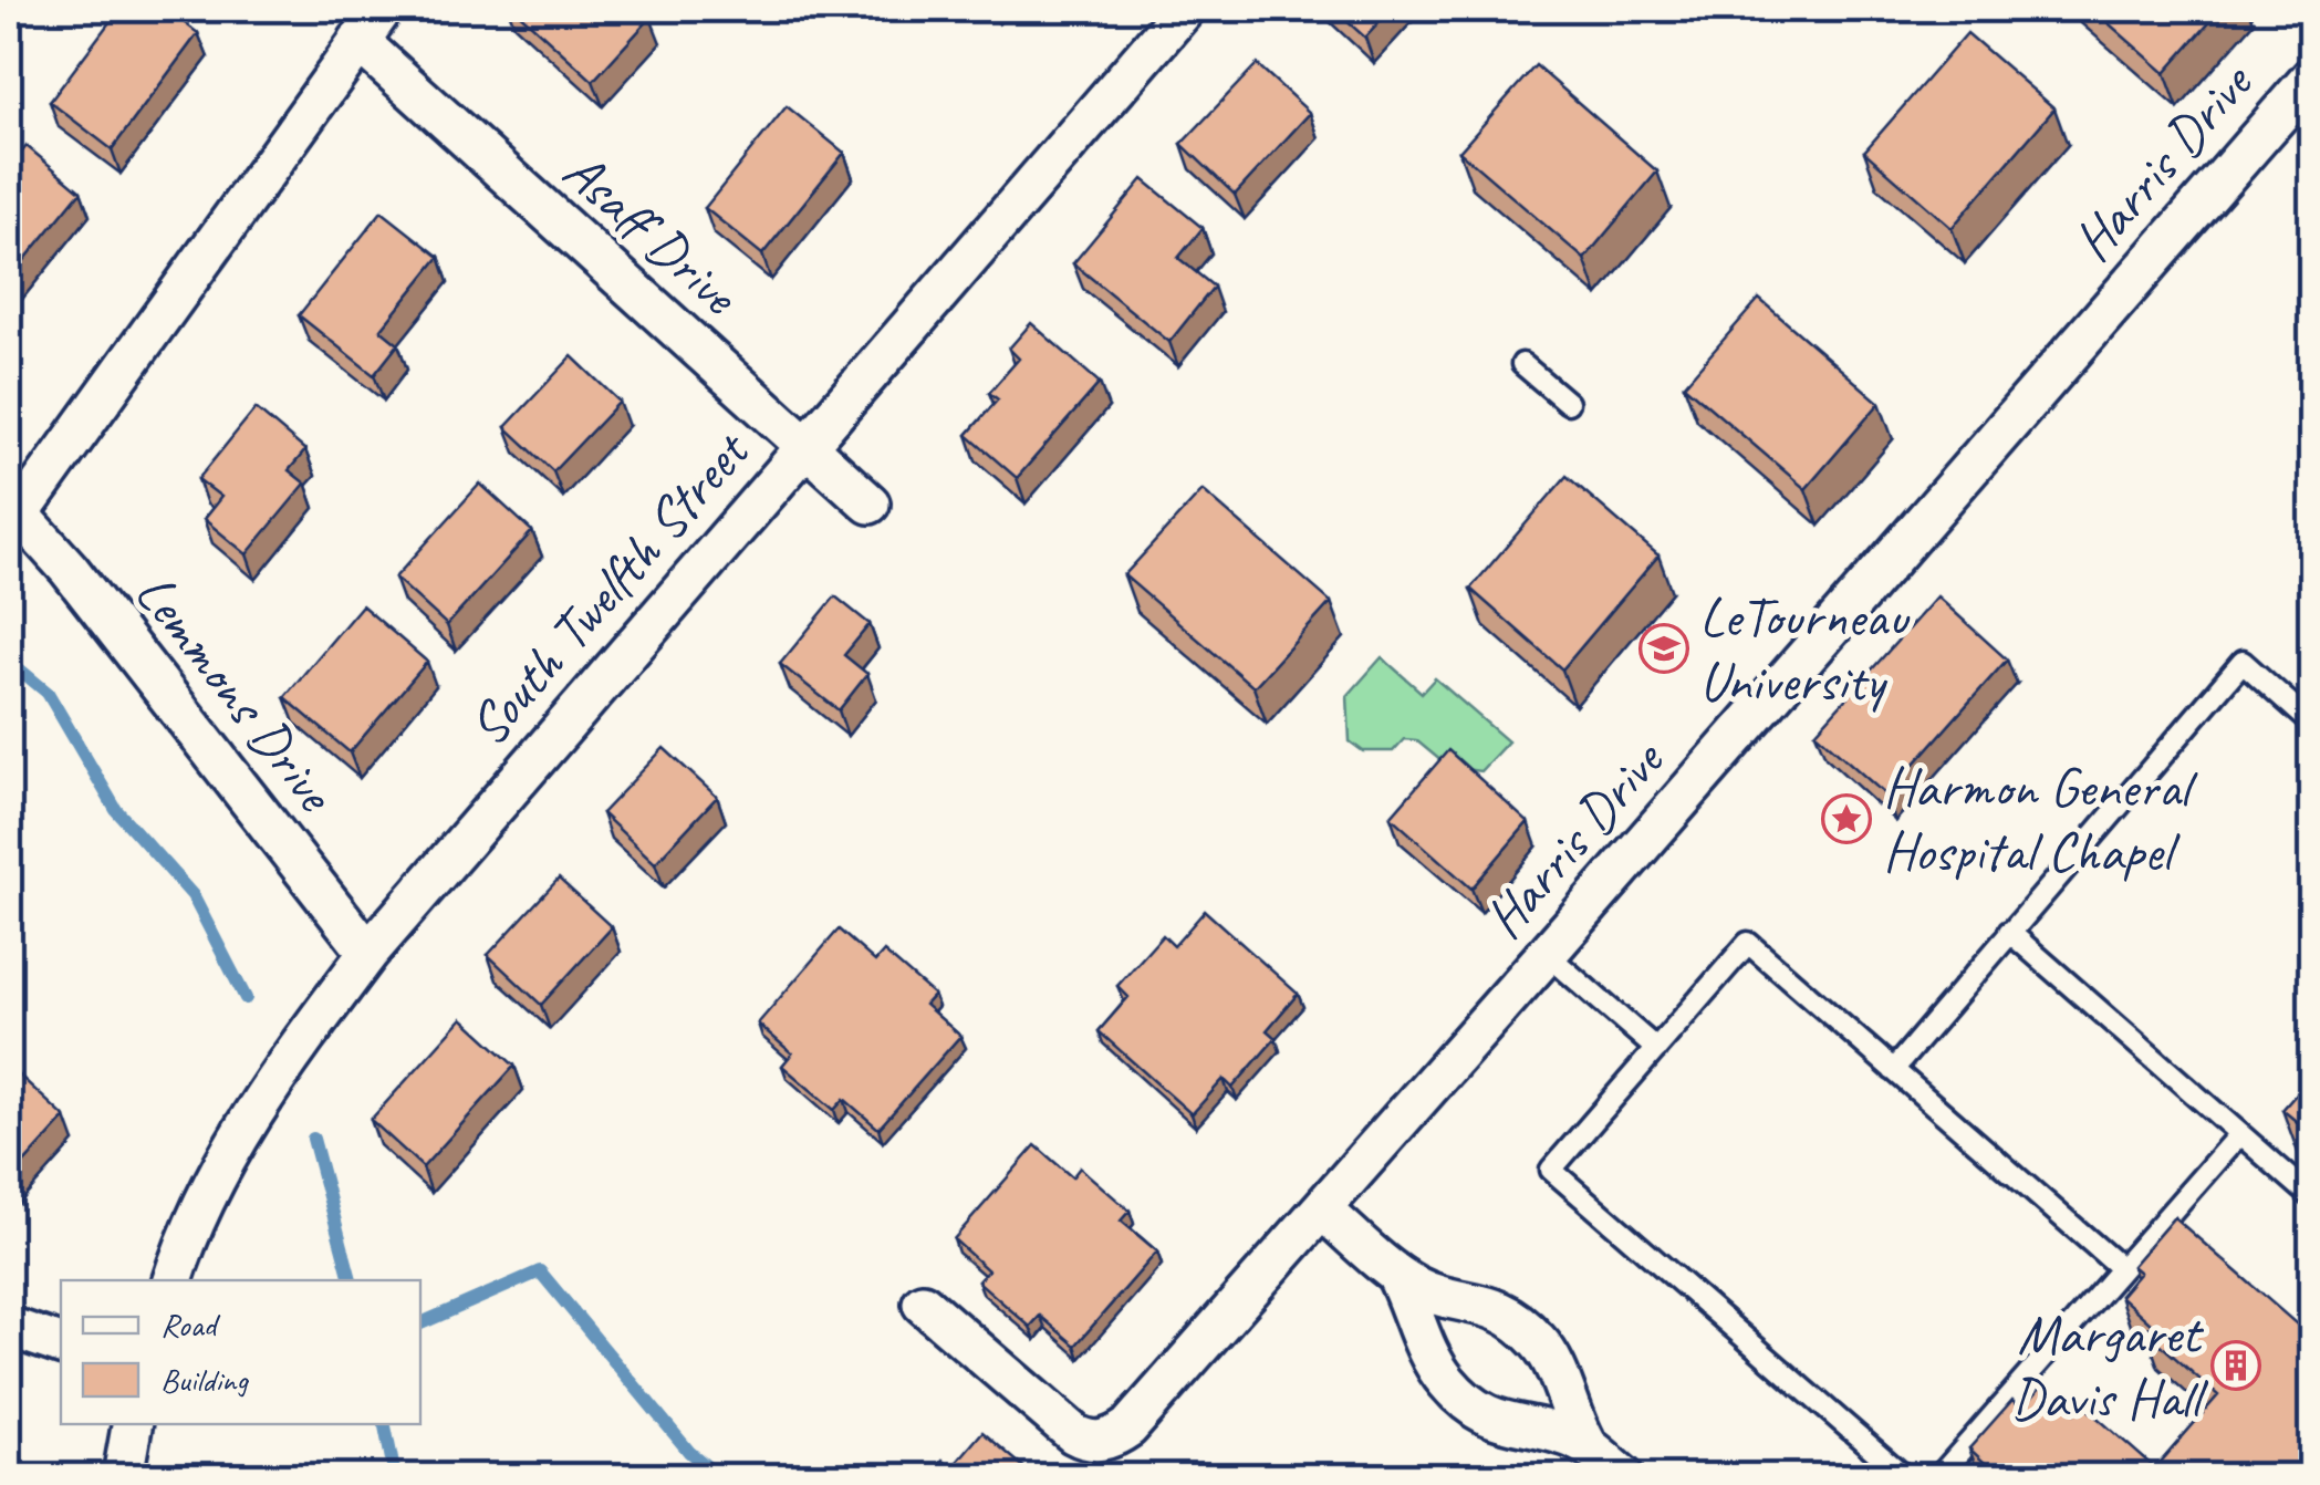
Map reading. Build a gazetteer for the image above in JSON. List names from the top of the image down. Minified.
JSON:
{"streets":{"street":["Harris Drive","Asaff Drive","South Twelfth Street","Lemmons Drive"]},"crossings":[["Asaff Drive","South Twelfth Street"],["South Twelfth Street","Lemmons Drive"]],"places":{"school or university":["LeTourneau University"],"place":["Harmon General Hospital Chapel"],"building":["Margaret Davis Hall"]},"legend":["Road","Building"]}
